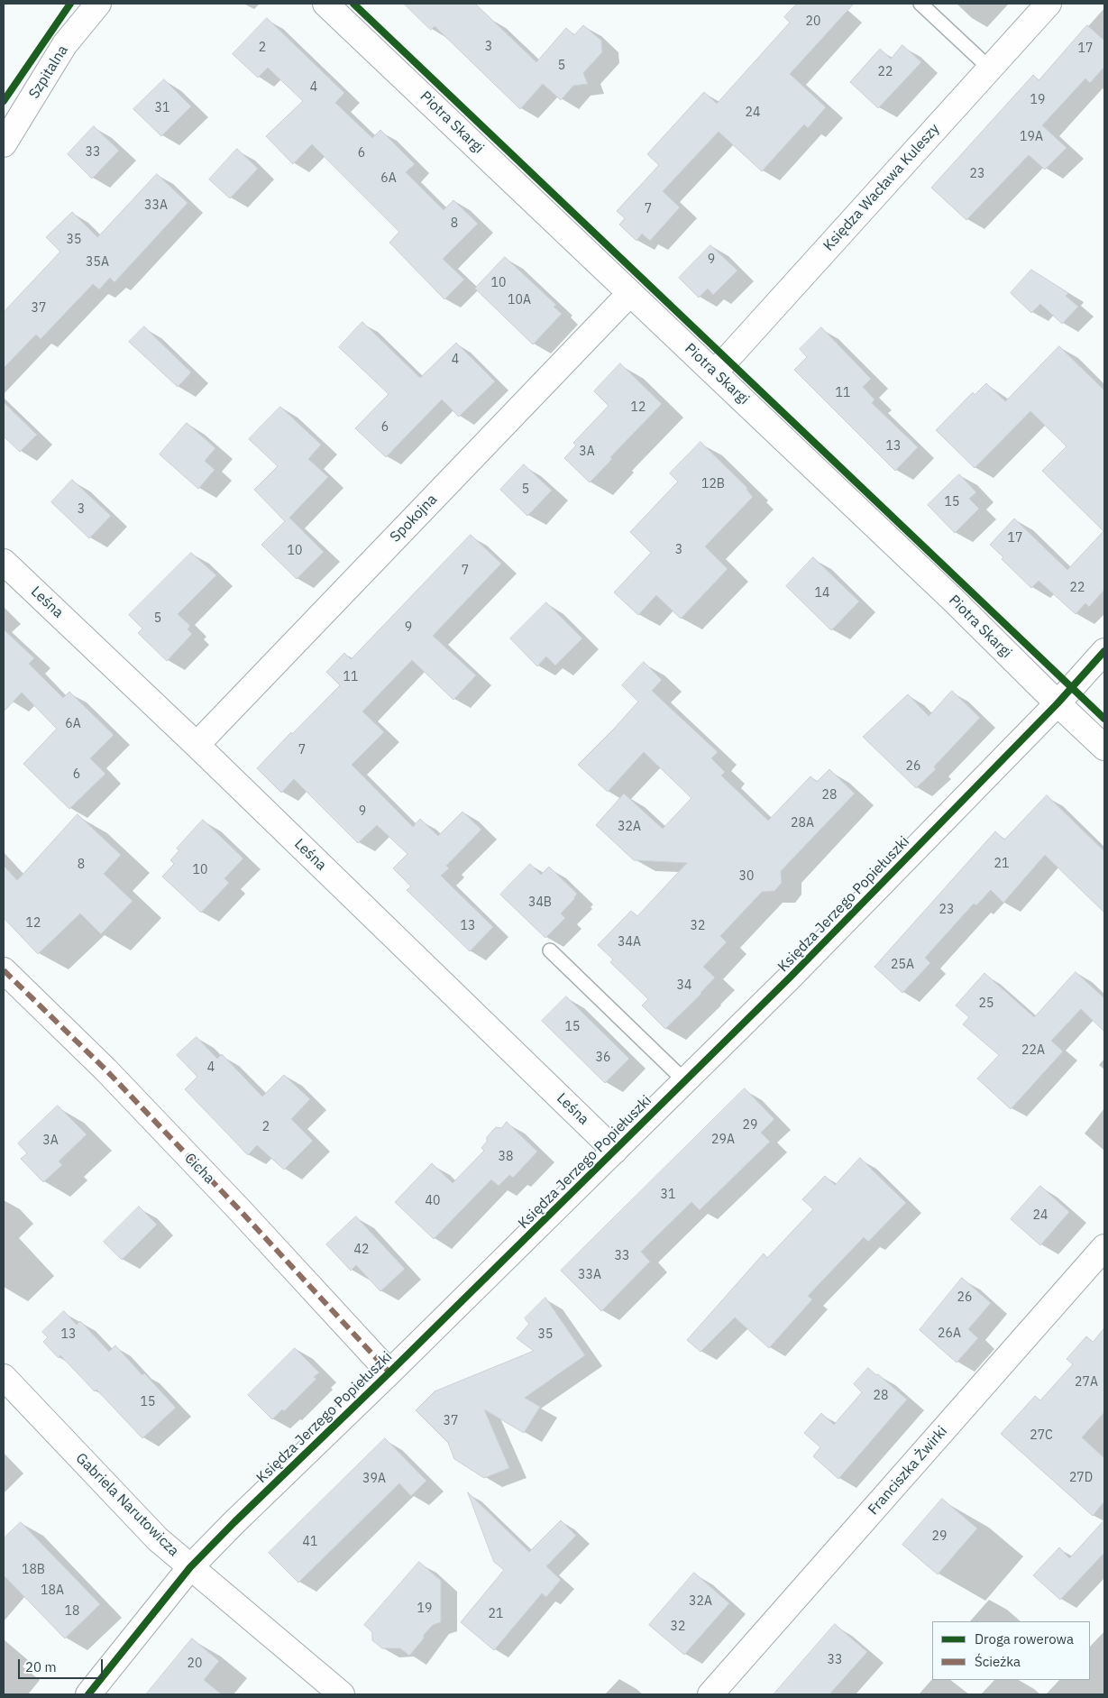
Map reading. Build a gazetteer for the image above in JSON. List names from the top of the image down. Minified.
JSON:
{"streets":{"street":["Szpitalna","Piotra Skargi","Księdza Wacława Kuleszy","Spokojna","Leśna","Księdza Jerzego Popiełuszki","Cicha","Franciszka Żwirki","Gabriela Narutowicza"]},"crossings":[["Piotra Skargi","Księdza Wacława Kuleszy"],["Piotra Skargi","Spokojna"],["Piotra Skargi","Księdza Jerzego Popiełuszki"],["Spokojna","Leśna"],["Leśna","Księdza Jerzego Popiełuszki"],["Księdza Jerzego Popiełuszki","Cicha"],["Księdza Jerzego Popiełuszki","Gabriela Narutowicza"]],"house_numbers":["20","3","2","17","5","22","4","19","31","24","19A","33","6","23","6A","33A","7","8","35","9","35A","10","10A","37","4","11","12","6","13","3A","12B","5","15","3","17","3","10","7","22","14","5","9","11","6A","7","26","6","28","9","28A","32A","21","8","10","30","34B","23","12","13","32","34A","25A","34","25","15","22A","36","4","29","2","29A","3A","38","31","40","24","42","33","33A","26","26A","13","35","27A","28","15","37","27C","27D","39A","29","41","18B","18A","32A","19","18","21","32","33","20"],"legend":["Droga rowerowa","Ścieżka"],"scale_bar":"20 m"}
